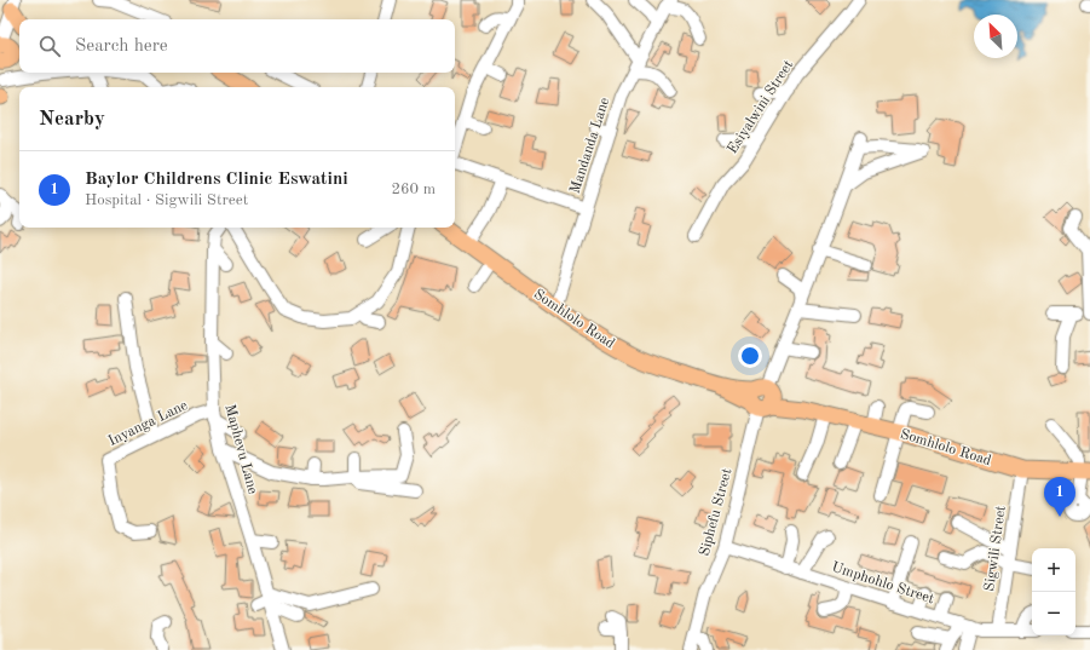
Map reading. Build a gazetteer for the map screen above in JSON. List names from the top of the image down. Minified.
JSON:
{"streets":{"main road":["Somhlolo Road"],"street":["Esiyalwini Street","Mandanda Lane","Inyanga Lane","Maphevu Lane","Siphefu Street","Sigwili Street","Umphohlo Street"]},"crossings":[["Mandanda Lane","Somhlolo Road"],["Somhlolo Road","Siphefu Street"],["Somhlolo Road","Sigwili Street"],["Inyanga Lane","Maphevu Lane"],["Siphefu Street","Umphohlo Street"],["Sigwili Street","Umphohlo Street"]],"north":"top left","page":{"search":"Search here","heading":"Nearby","list":[{"mark":"1","name":"Baylor Childrens Clinic Eswatini","note":"Hospital · Sigwili Street","value":"260 m"}],"pins":"1","map_buttons":["+","−"]}}
